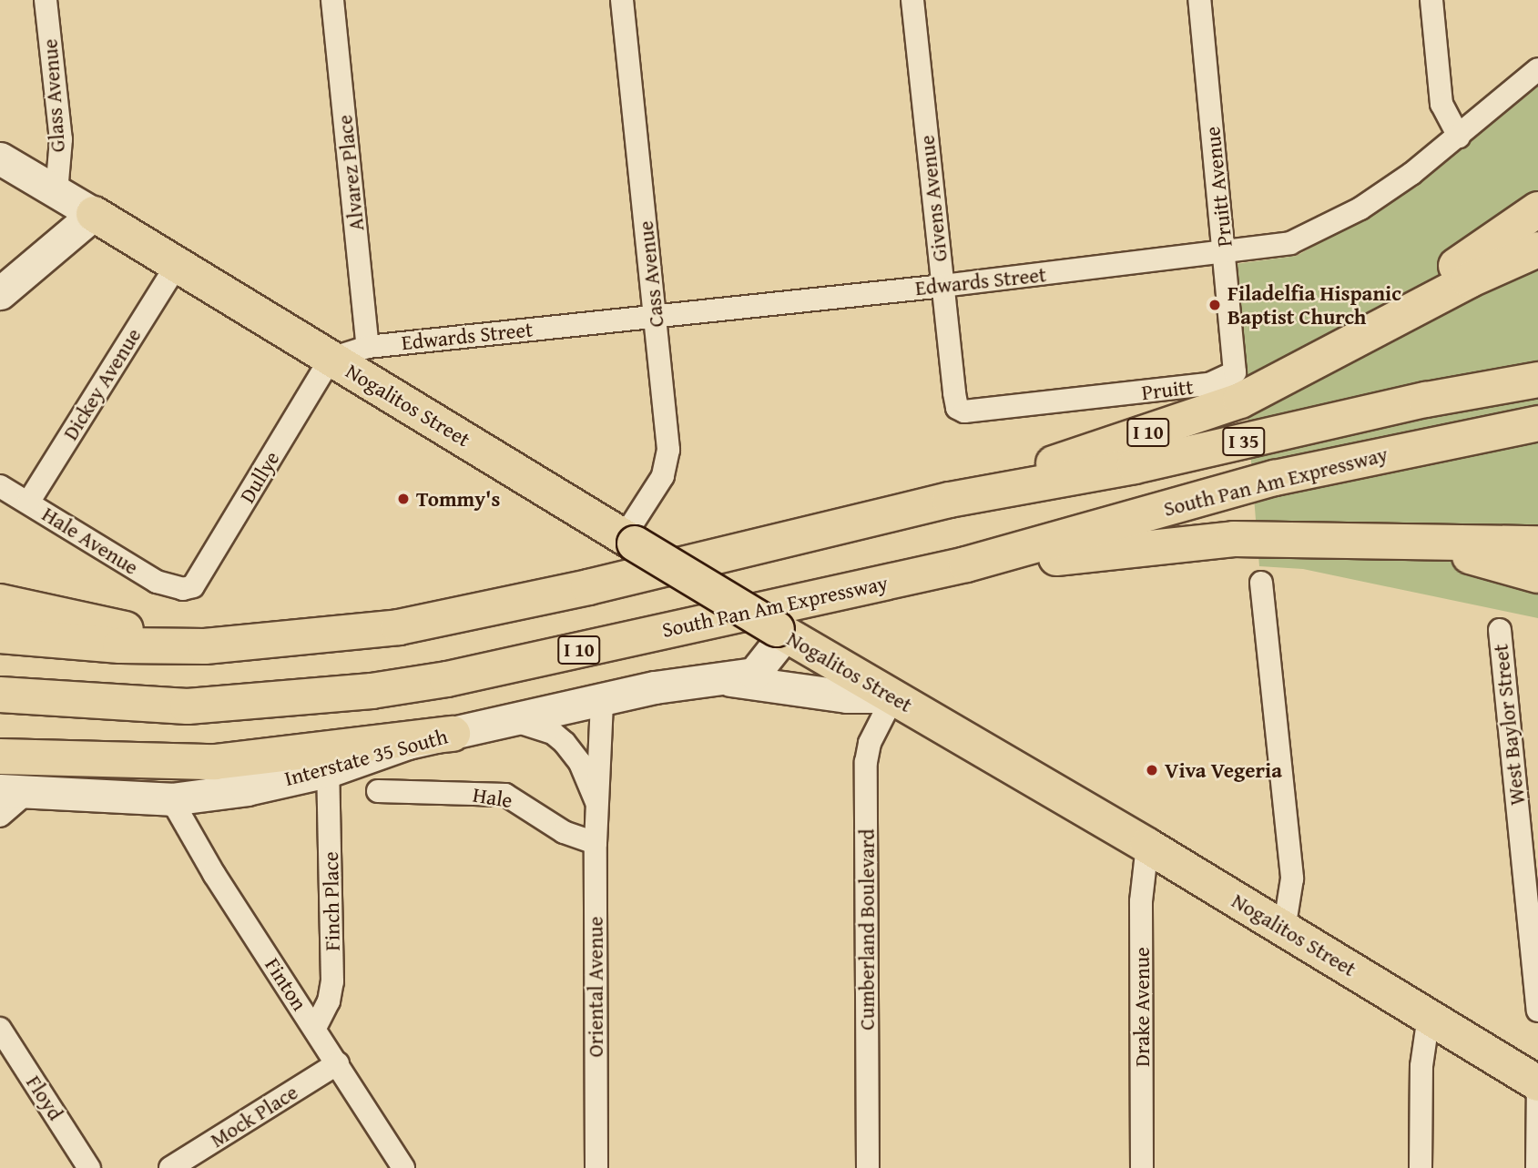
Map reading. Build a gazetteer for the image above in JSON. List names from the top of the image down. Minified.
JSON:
{"streets":{"main road":["Nogalitos Street","I 10","I 35","South Pan Am Expressway","Interstate 35 South"],"street":["Glass Avenue","Alvarez Place","Pruitt Avenue","Givens Avenue","Cass Avenue","Edwards Street","Dickey Avenue","Pruitt","Dullye","Hale Avenue","West Baylor Street","Hale","Finch Place","Cumberland Boulevard","Finton","Oriental Avenue","Drake Avenue","Floyd","Mock Place"]},"crossings":[["Glass Avenue","Nogalitos Street"],["Alvarez Place","Edwards Street"],["Pruitt Avenue","Edwards Street"],["Pruitt Avenue","Pruitt"],["Givens Avenue","Edwards Street"],["Givens Avenue","Pruitt"],["Cass Avenue","Edwards Street"],["Cass Avenue","Nogalitos Street"],["Edwards Street","Nogalitos Street"],["Edwards Street","Dullye"],["Dickey Avenue","Nogalitos Street"],["Dickey Avenue","Hale Avenue"],["Nogalitos Street","Dullye"],["Nogalitos Street","Interstate 35 South"],["Nogalitos Street","Cumberland Boulevard"],["Nogalitos Street","Drake Avenue"],["I 10","I 35"],["I 10","South Pan Am Expressway"],["Dullye","Hale Avenue"],["Interstate 35 South","Finch Place"],["Interstate 35 South","Cumberland Boulevard"],["Interstate 35 South","Finton"],["Interstate 35 South","Oriental Avenue"],["Hale","Oriental Avenue"],["Finch Place","Finton"],["Finton","Mock Place"]],"places":["Filadelfia Hispanic Baptist Church","Tommy's","Viva Vegeria"]}
